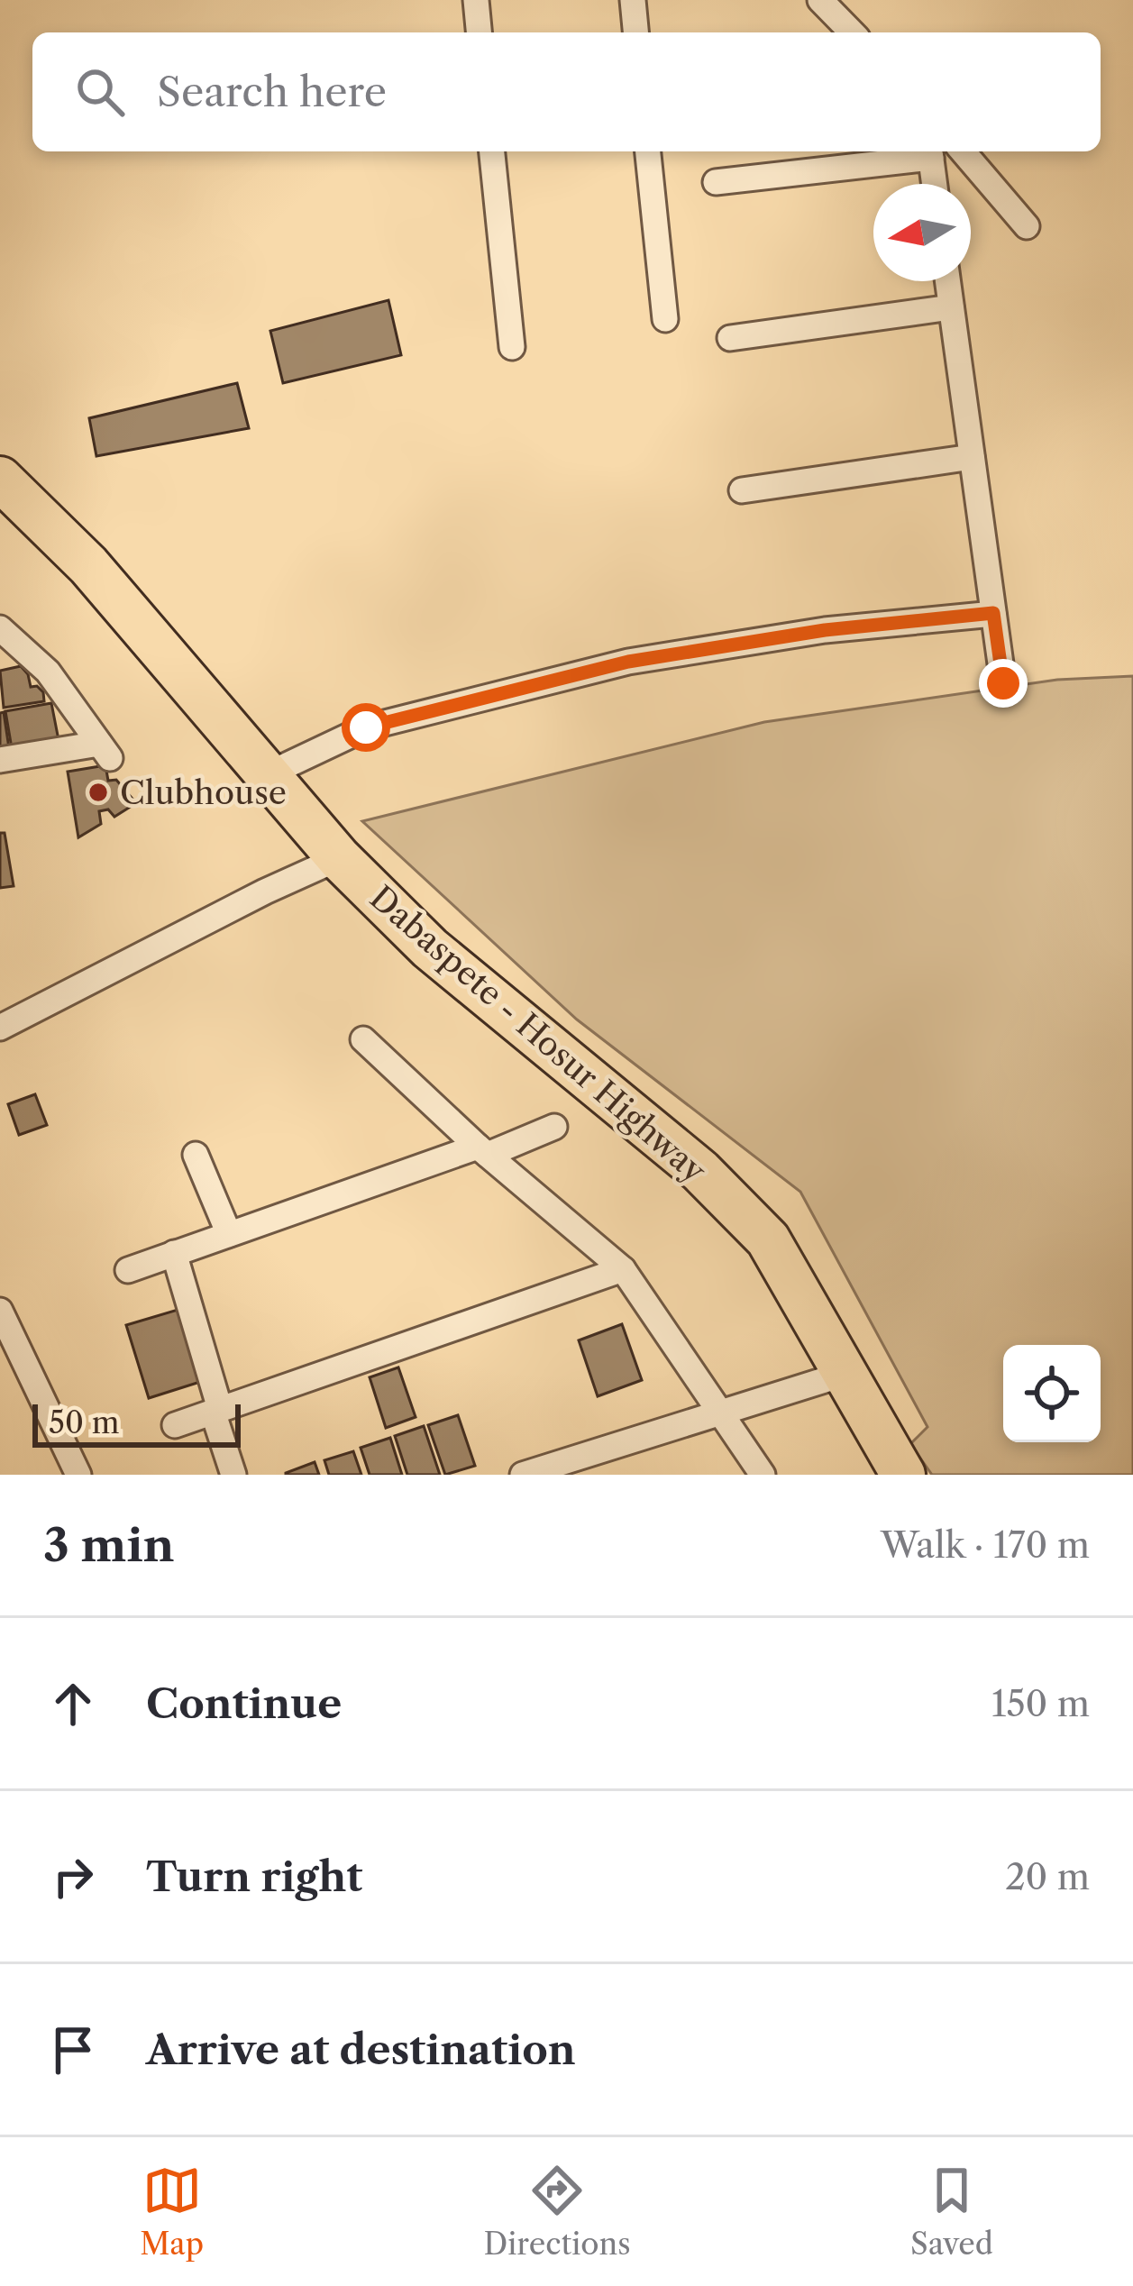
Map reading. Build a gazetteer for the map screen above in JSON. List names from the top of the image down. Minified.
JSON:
{"streets":{"highway":["Dabaspete - Hosur Highway"]},"places":["Clubhouse"],"scale_bar":"50 m","north":"left","page":{"search":"Search here","scale":"50 m","heading":["3 min","Walk · 170 m"],"list":[["Continue","150 m"],["Turn right","20 m"],"Arrive at destination"],"nav":["Map","Directions","Saved"]}}
